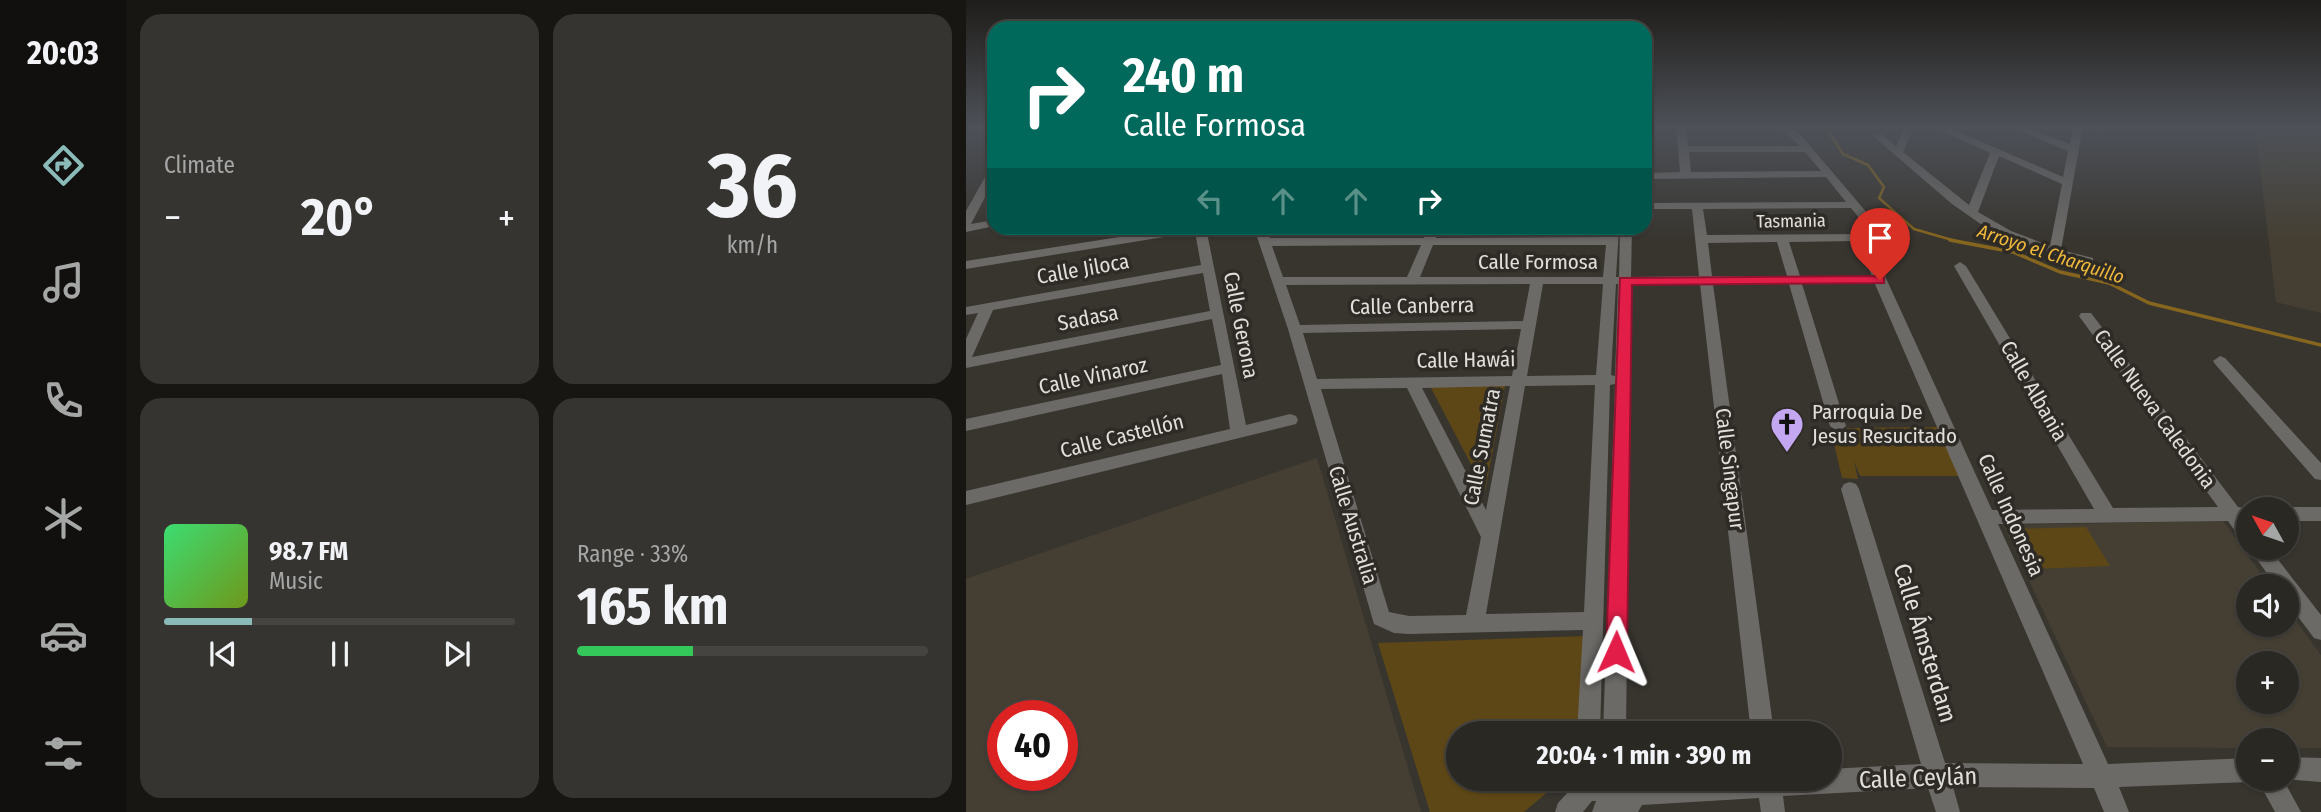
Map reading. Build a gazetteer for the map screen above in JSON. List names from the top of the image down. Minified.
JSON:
{"streets":{"street":["Tasmania","Calle Formosa","Calle Jiloca","Calle Canberra","Sadasa","Calle Gerona","Calle Hawái","Calle Vinaroz","Calle Albania","Calle Nueva Caledonia","Calle Castellón","Calle Sumatra","Calle Singapur","Calle Indonesia","Calle Australia","Calle Ámsterdam","Calle Ceylán"]},"crossings":[["Tasmania","Calle Singapur"],["Tasmania","Calle Indonesia"],["Calle Formosa","Calle Sumatra"],["Calle Formosa","Calle Singapur"],["Calle Formosa","Calle Indonesia"],["Calle Formosa","Calle Australia"],["Calle Jiloca","Calle Gerona"],["Calle Canberra","Calle Sumatra"],["Calle Canberra","Calle Australia"],["Sadasa","Calle Gerona"],["Calle Gerona","Calle Vinaroz"],["Calle Gerona","Calle Castellón"],["Calle Hawái","Calle Sumatra"],["Calle Hawái","Calle Australia"],["Calle Sumatra","Calle Australia"],["Calle Indonesia","Calle Ceylán"],["Calle Ámsterdam","Calle Ceylán"]],"water":["Arroyo el Charquillo"],"places":{"church":["Parroquia De Jesus Resucitado"]},"north":"top left","page":{"tabs":"20:03","tile":["Climate",["36","km/h"],["Range · 33%","165 km"]],"turn":["240 m","Calle Formosa"],"heat":["−","20°","+"],"map_buttons":["+","−"],"song":["98.7 FM","Music"],"limit":"40","trip":"20:04 · 1 min · 390 m"}}
